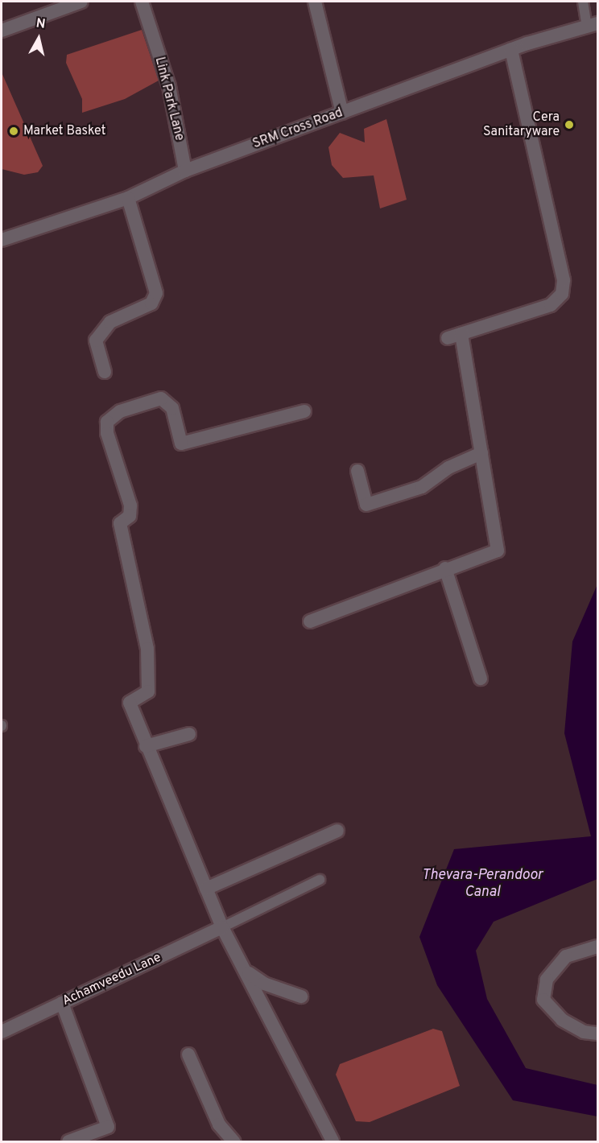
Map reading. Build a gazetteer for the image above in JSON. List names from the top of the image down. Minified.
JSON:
{"streets":{"street":["Link Park Lane","SRM Cross Road","Achamveedu Lane"]},"crossings":[["Link Park Lane","SRM Cross Road"]],"water":["Thevara-Perandoor Canal"],"places":["Cera Sanitaryware","Market Basket"],"north":"top"}
